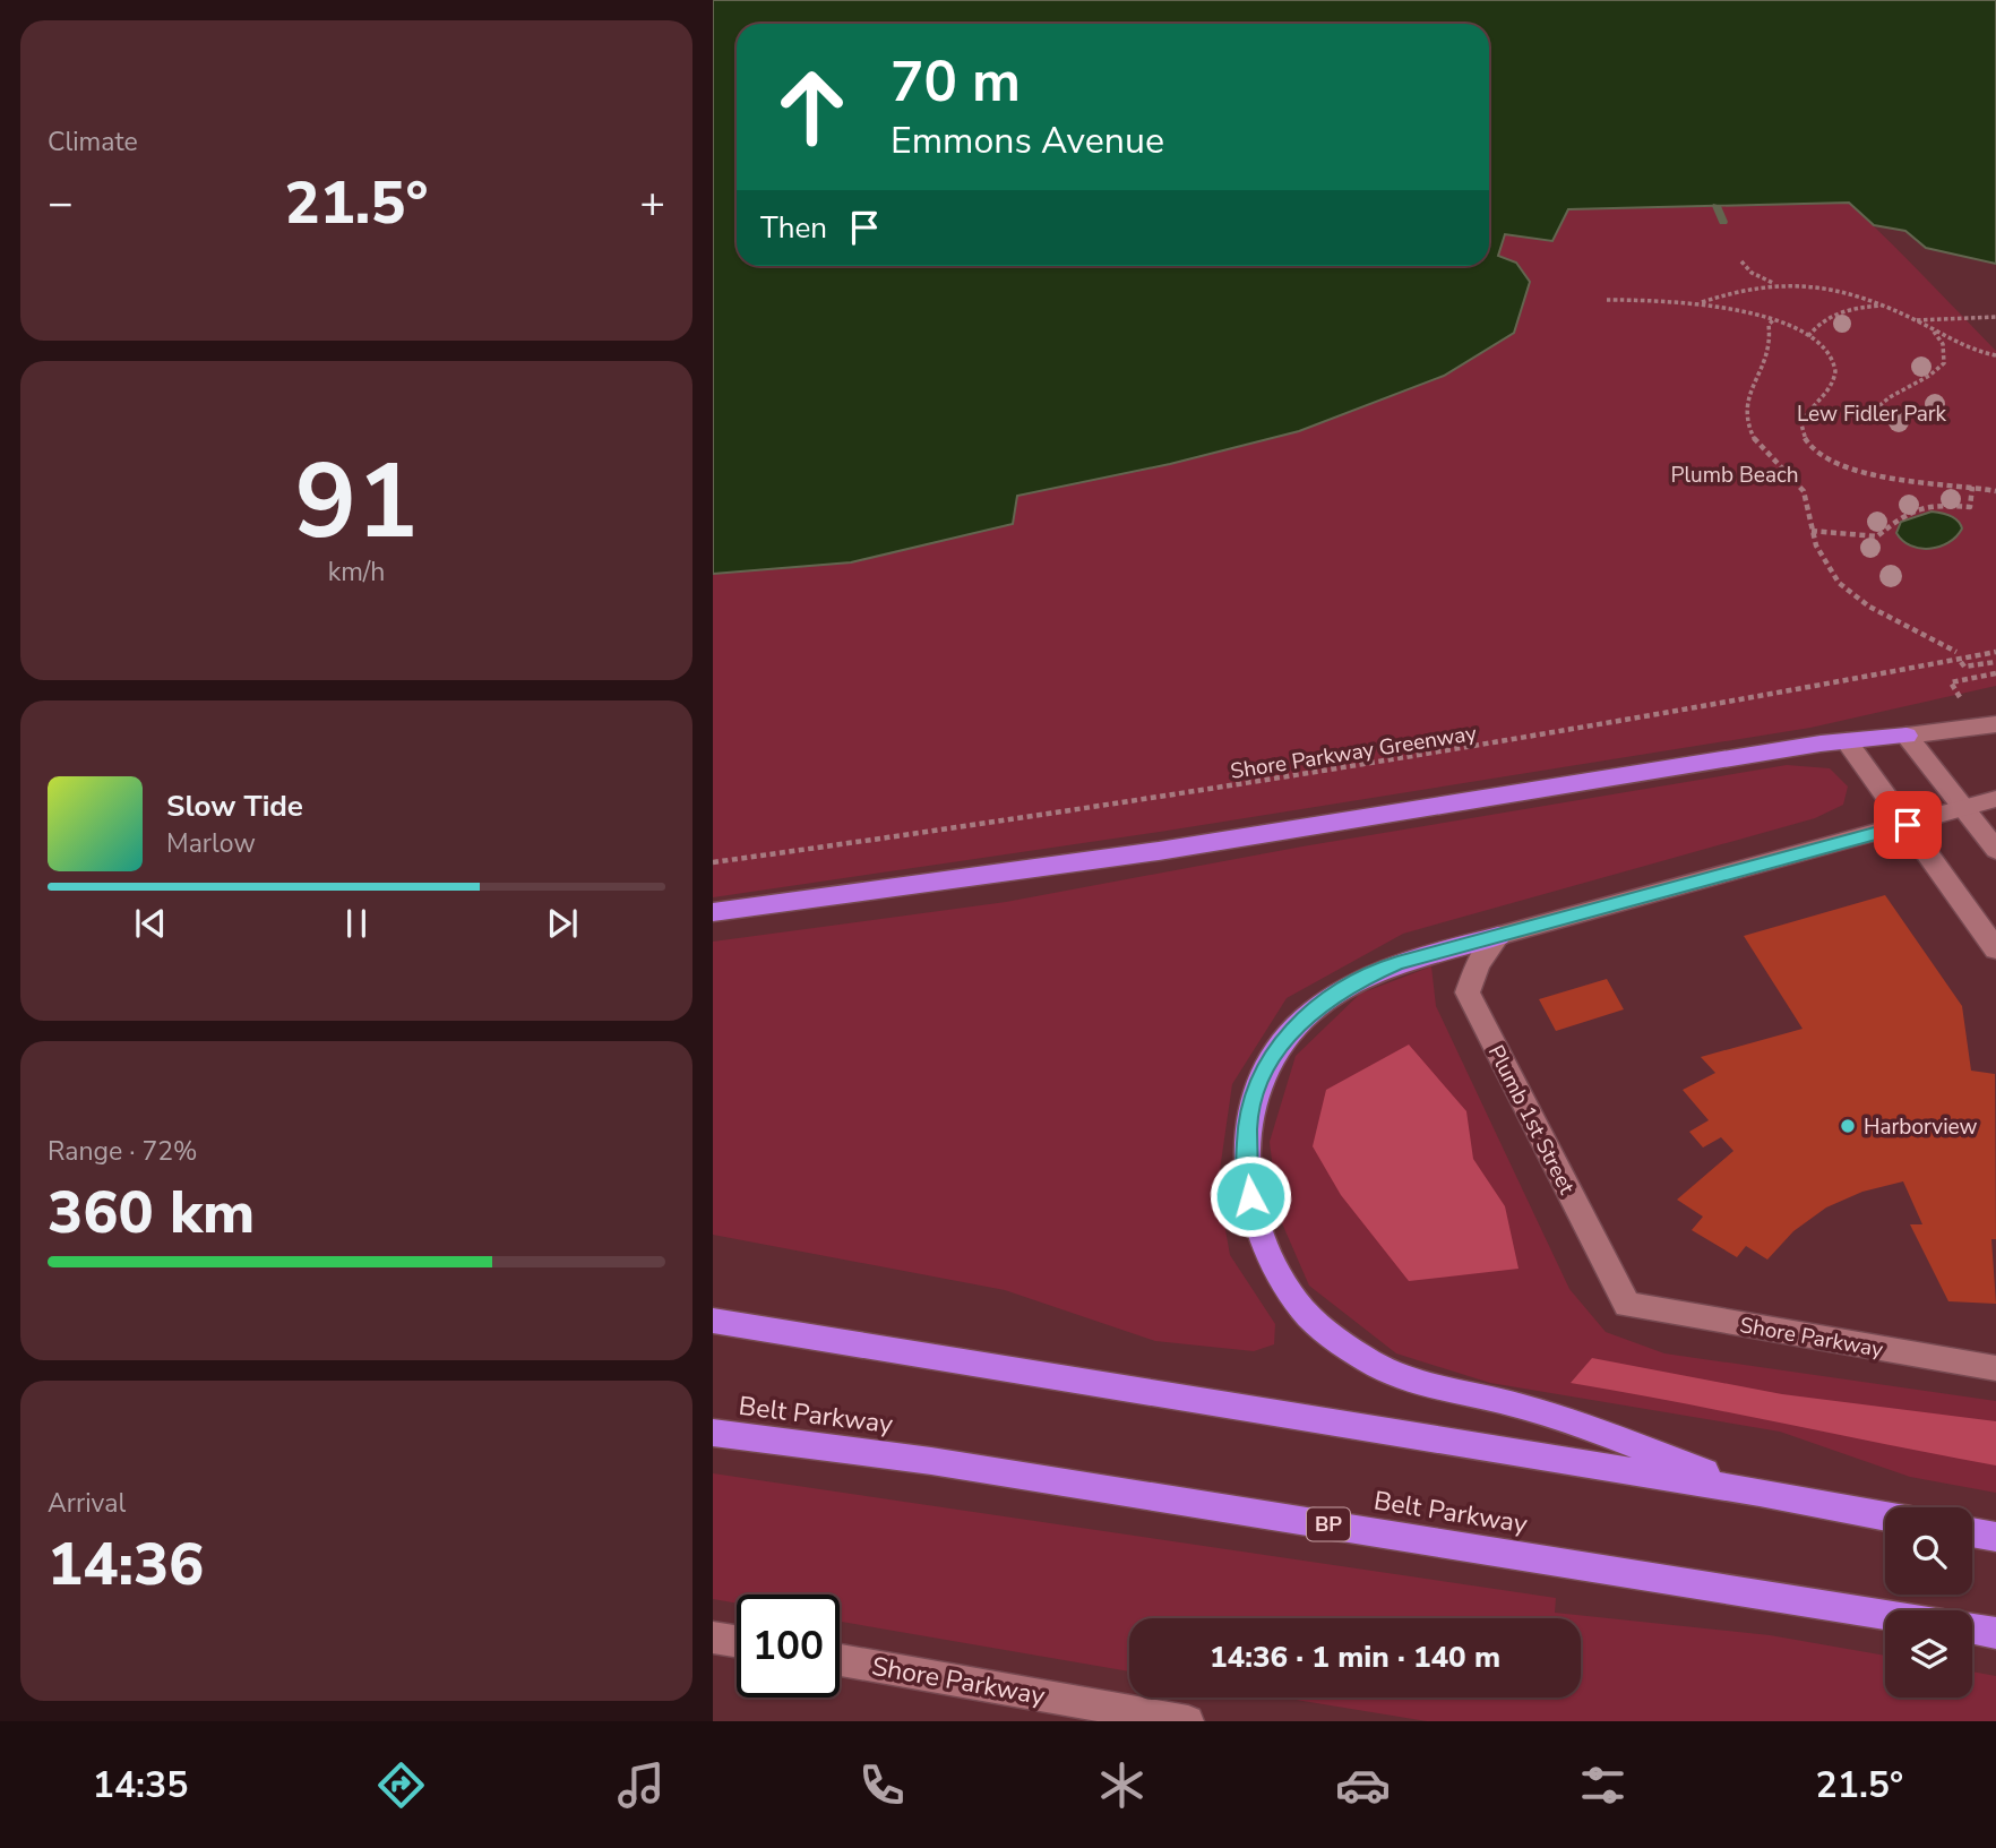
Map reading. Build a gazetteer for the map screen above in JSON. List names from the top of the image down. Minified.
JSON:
{"streets":{"highway":["Belt Parkway","BP"],"main road":["Plumb 1st Street","Shore Parkway"],"path":["Shore Parkway Greenway"]},"crossings":[["Plumb 1st Street","Shore Parkway"]],"parks":["Lew Fidler Park","Plumb Beach"],"places":["Harborview"],"page":{"tile":["Climate",["91","km/h"],["Range · 72%","360 km"],["Arrival","14:36"]],"turn":["70 m","Emmons Avenue"],"heat":["−","21.5°","+"],"then":"Then","song":["Slow Tide","Marlow"],"limit":"100","trip":"14:36 · 1 min · 140 m","tabs":["14:35","21.5°"]}}
